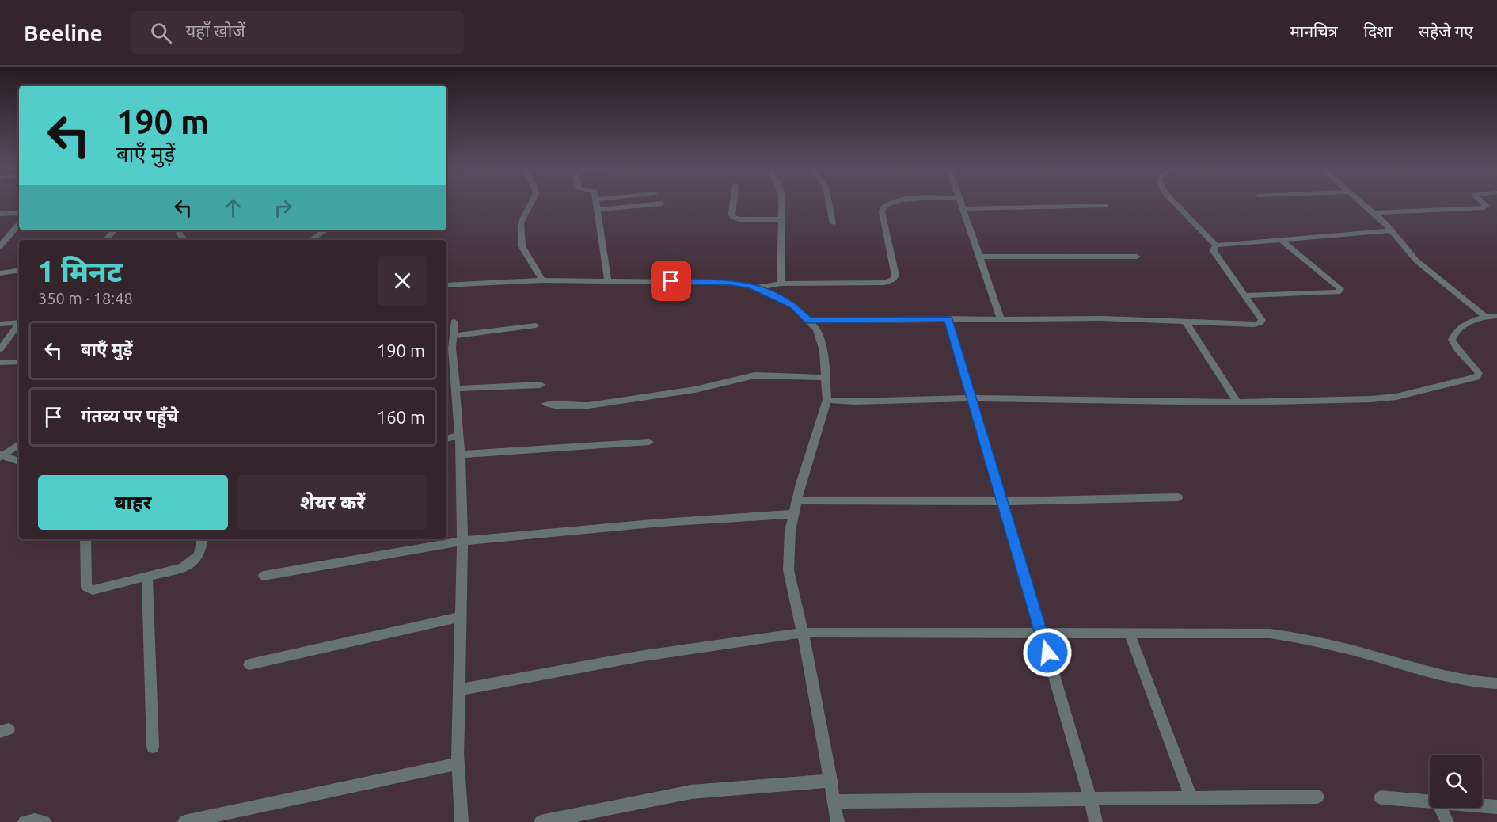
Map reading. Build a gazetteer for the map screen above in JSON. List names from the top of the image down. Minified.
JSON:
{"page":{"header":"Beeline","search":"यहाँ खोजें","nav":["मानचित्र","दिशा","सहेजे गए"],"turn":["190 m","बाएँ मुड़ें"],"heading":["1 मिनट","350 m · 18:48"],"list":[{"name":"बाएँ मुड़ें","value":"190 m"},{"name":"गंतव्य पर पहुँचे","value":"160 m"}],"buttons":["बाहर","शेयर करें"]}}
